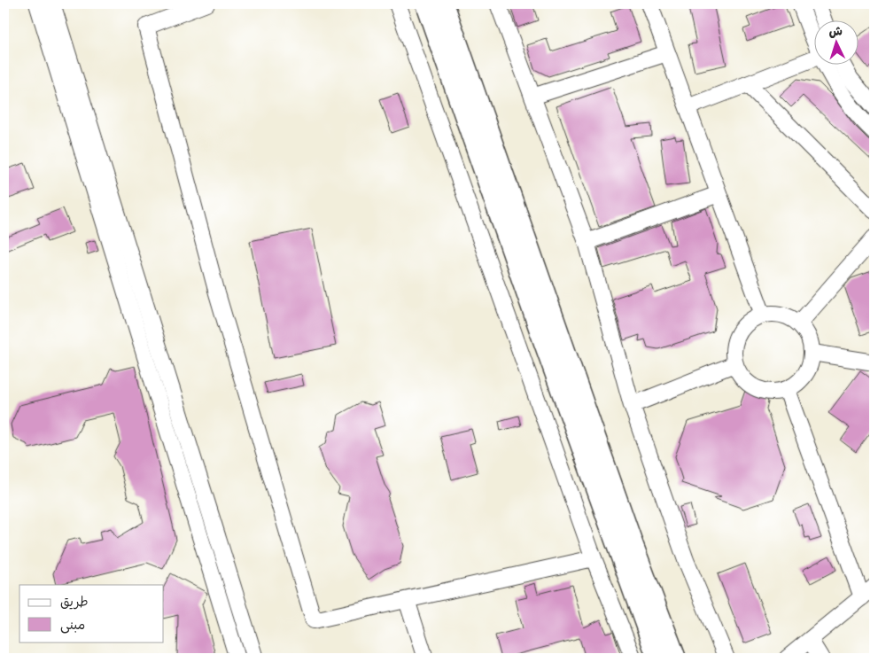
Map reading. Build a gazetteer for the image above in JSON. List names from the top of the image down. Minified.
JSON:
{"legend":["طريق","مبنى"],"north":"top"}
